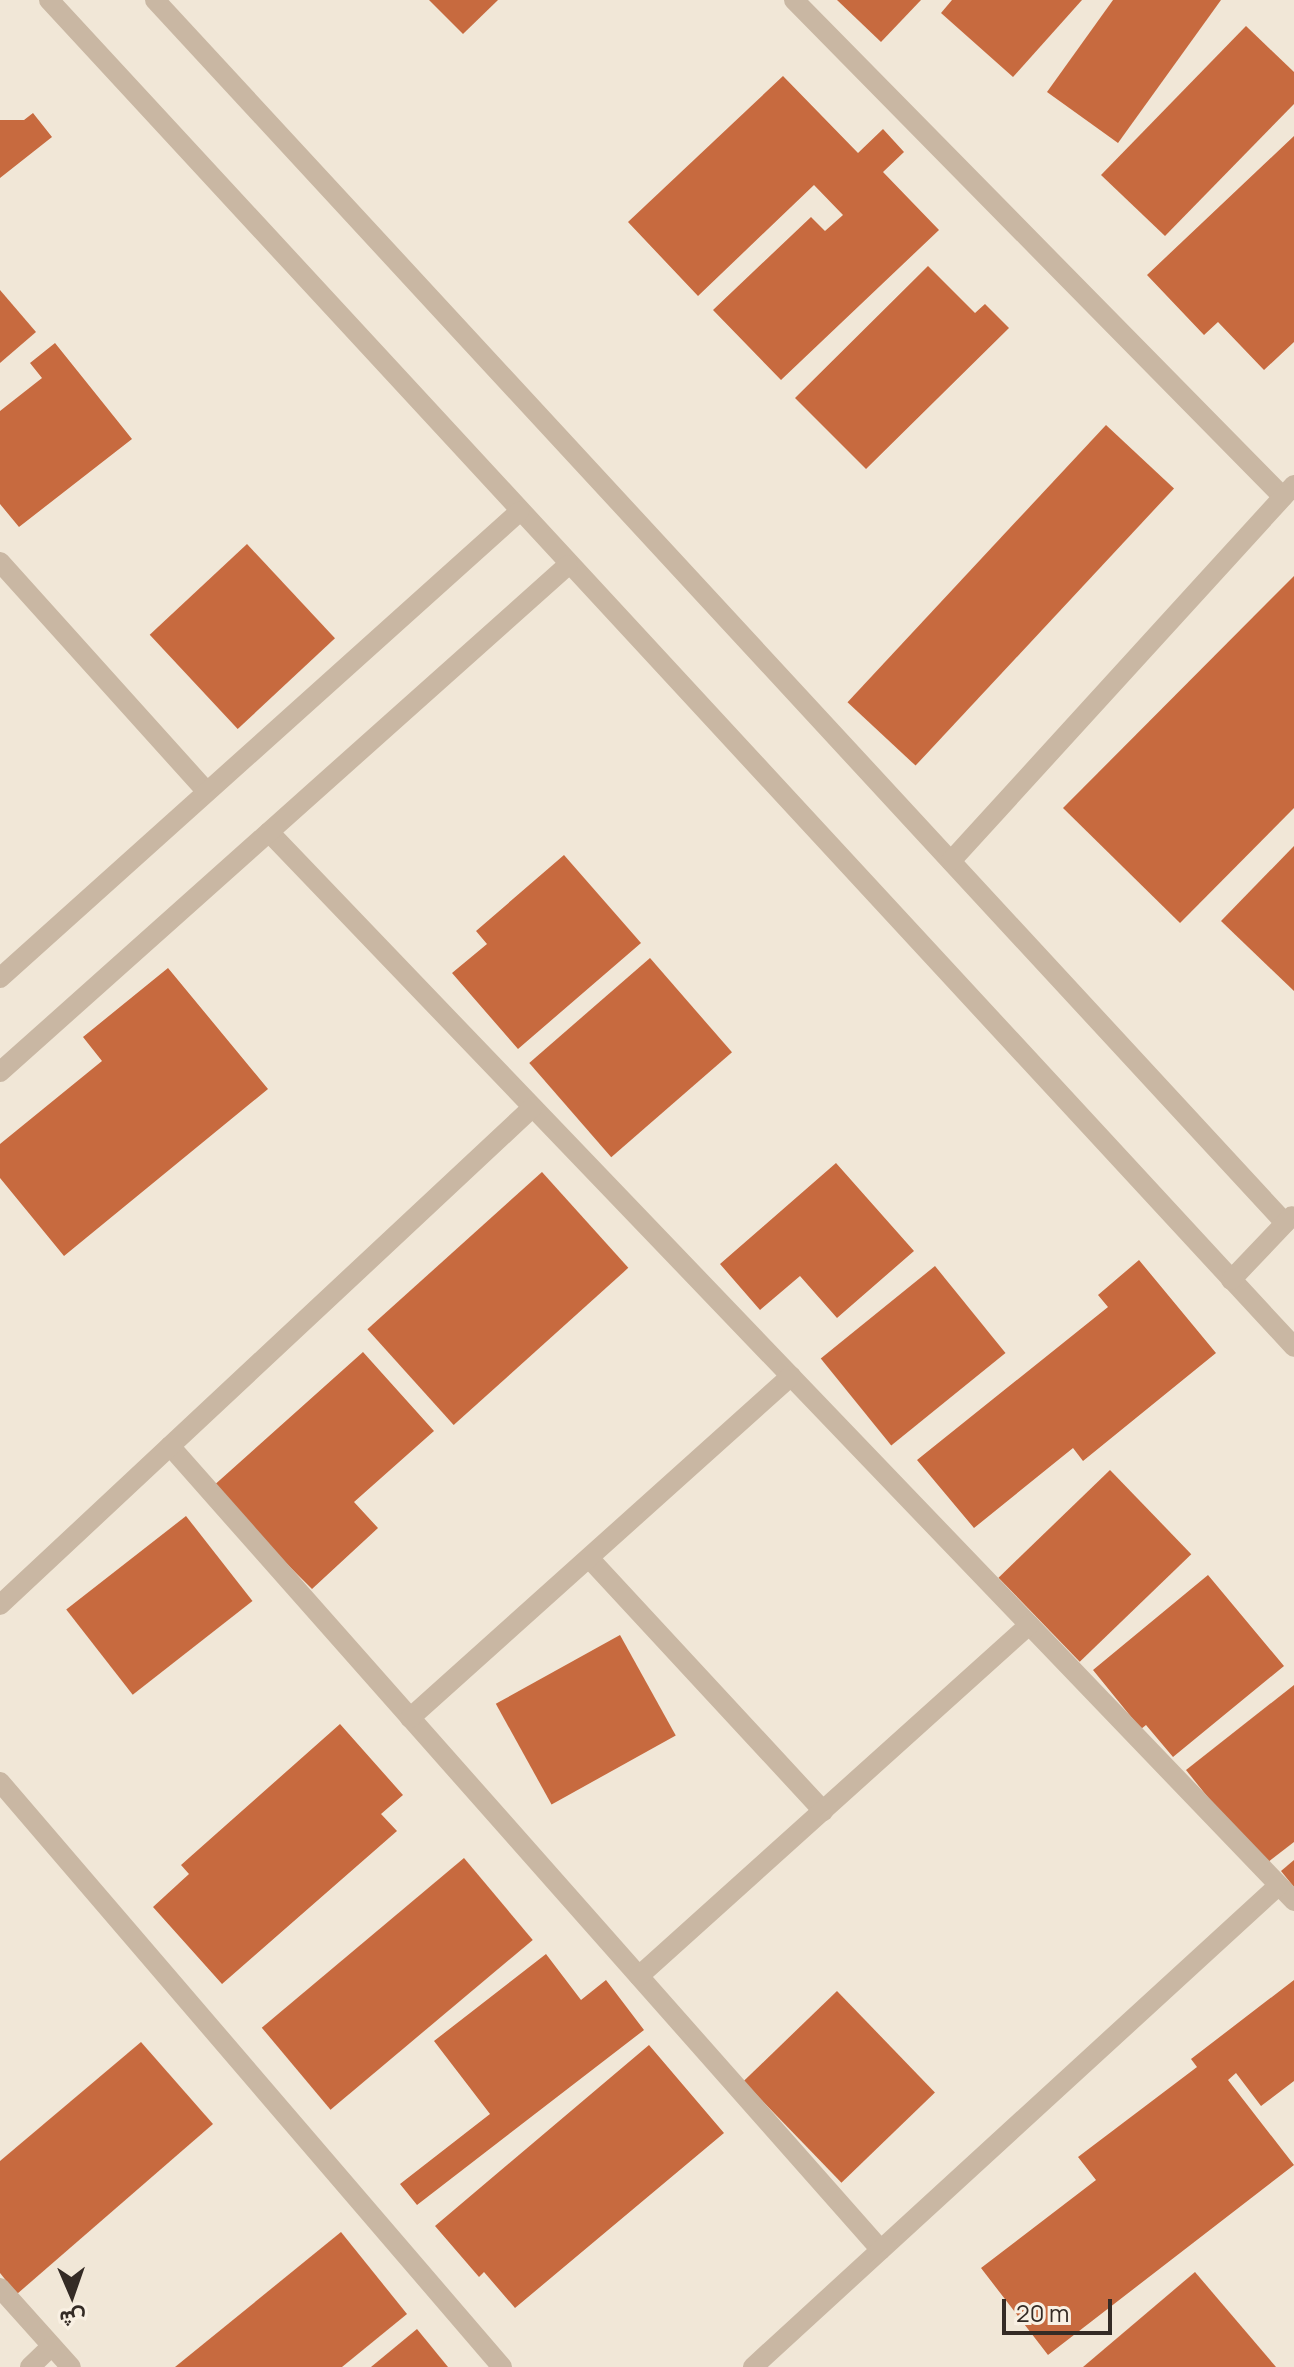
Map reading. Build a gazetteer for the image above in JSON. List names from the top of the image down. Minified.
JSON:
{"scale_bar":"20 m","north":"bottom"}
